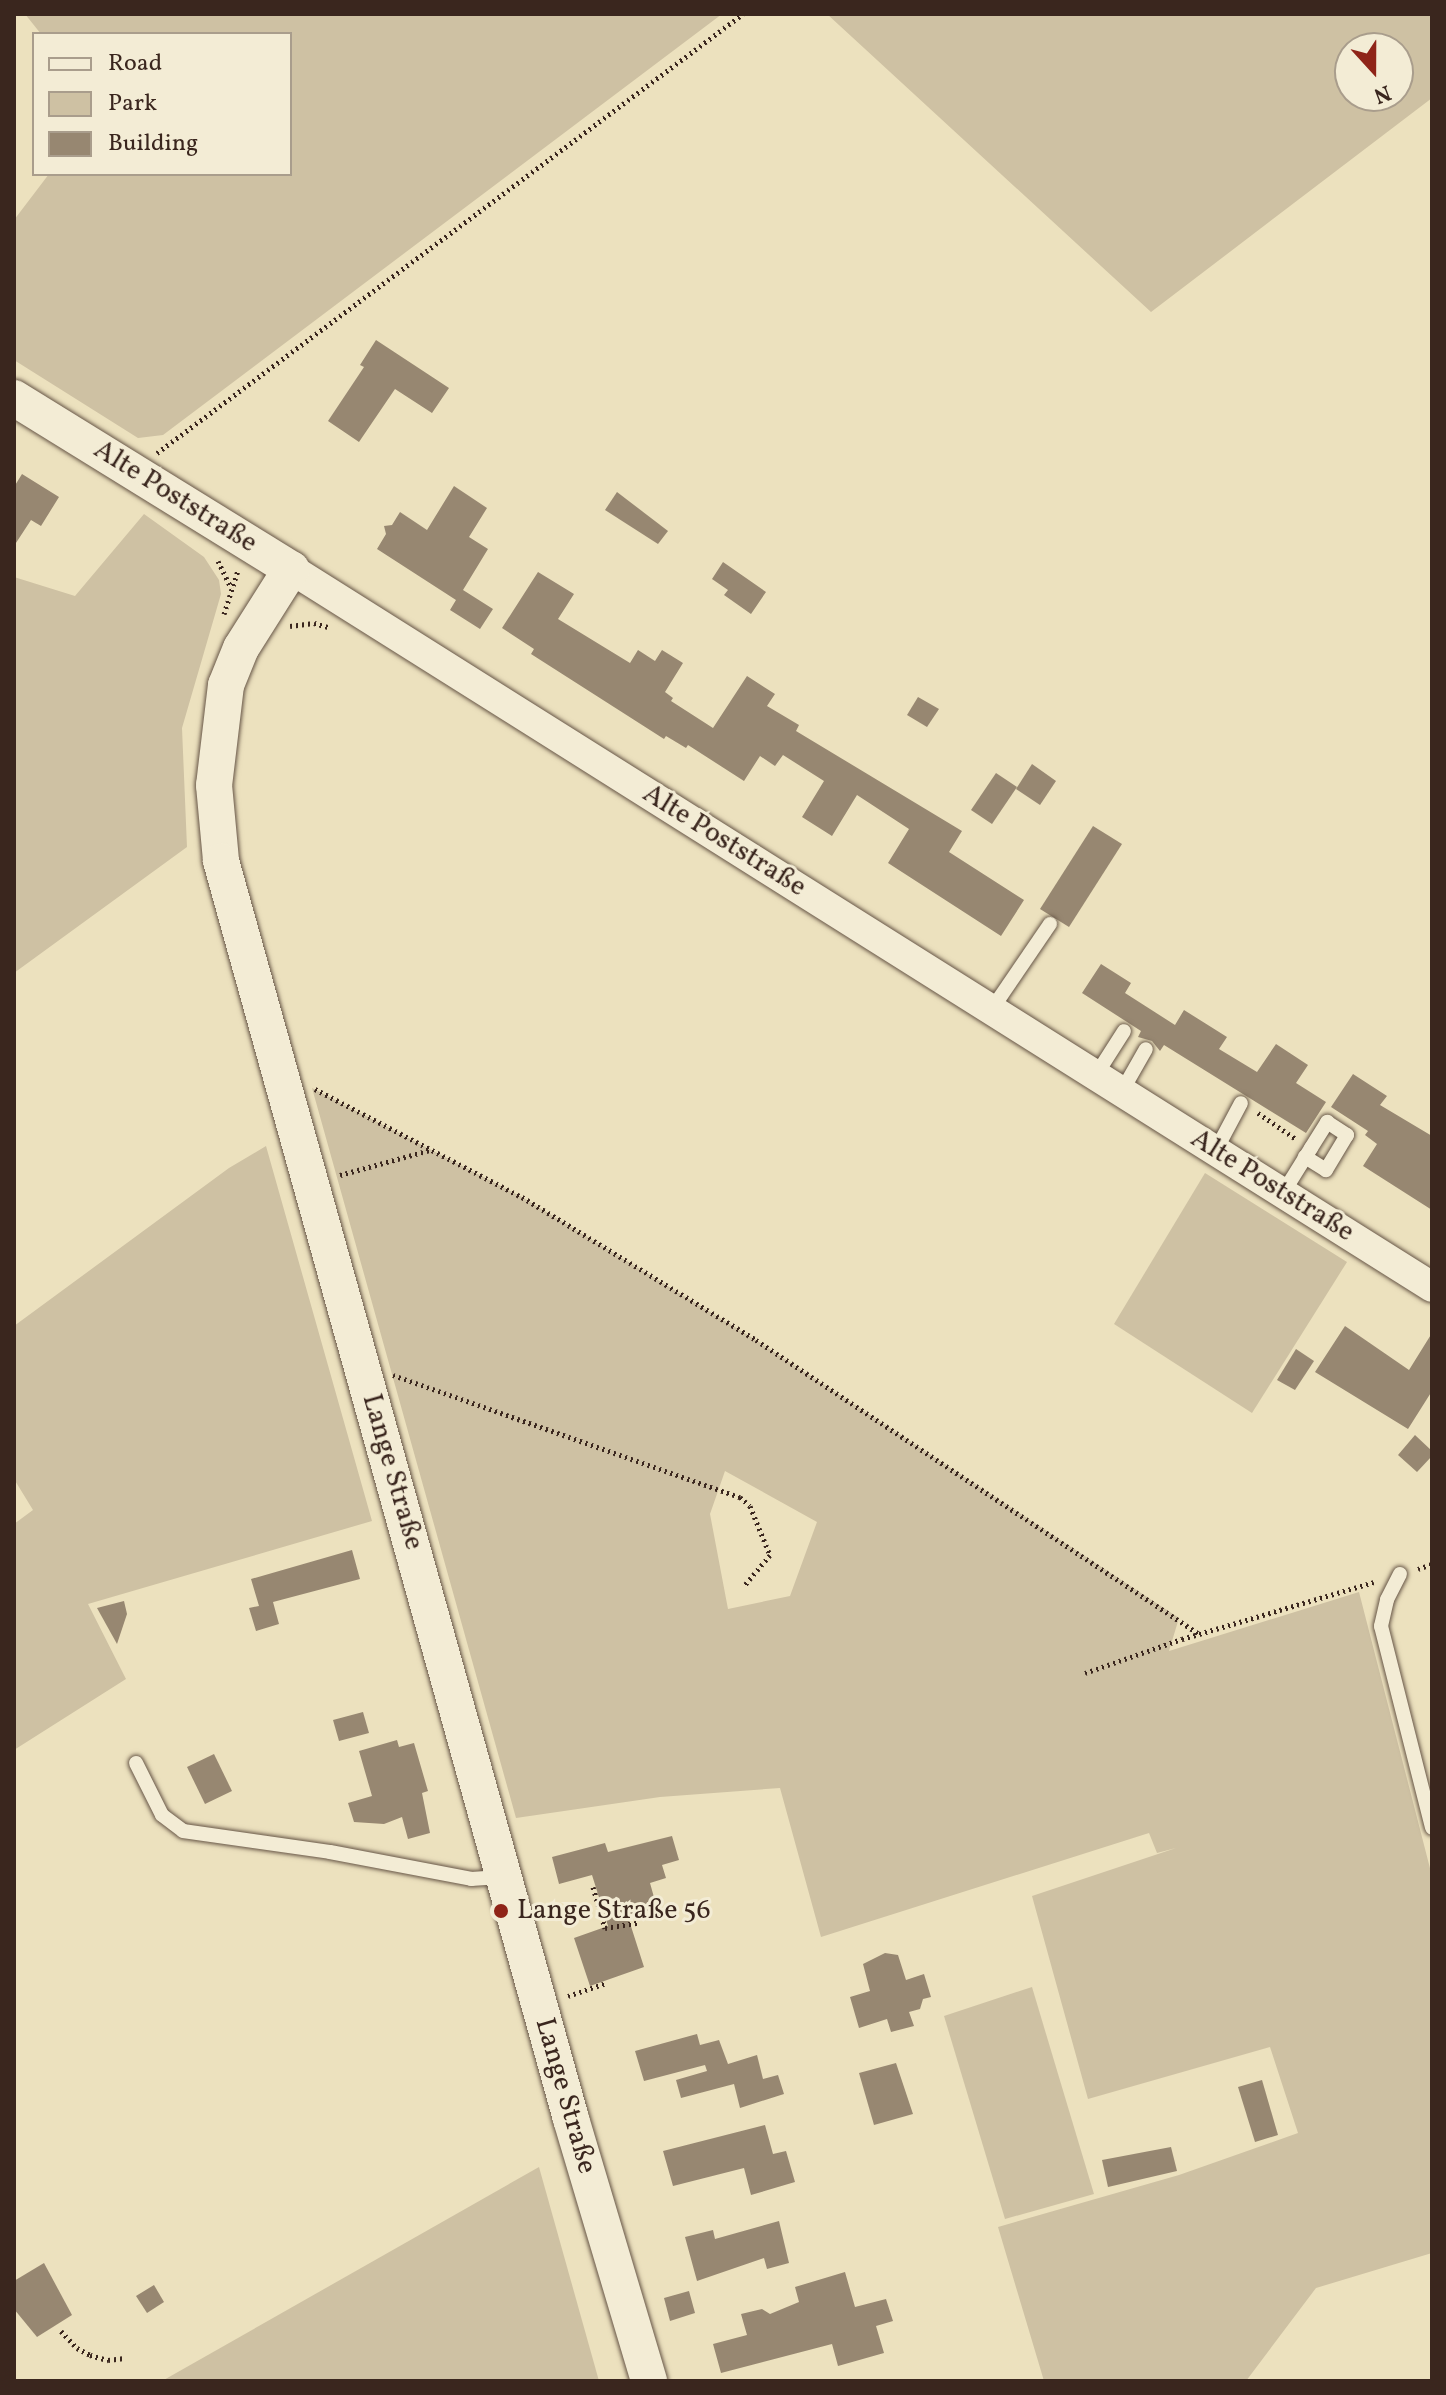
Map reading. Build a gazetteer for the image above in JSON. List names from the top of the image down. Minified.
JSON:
{"streets":{"street":["Alte Poststraße","Lange Straße"]},"crossings":[["Alte Poststraße","Lange Straße"]],"places":["Lange Straße 56"],"legend":["Road","Park","Building"],"north":"bottom"}
